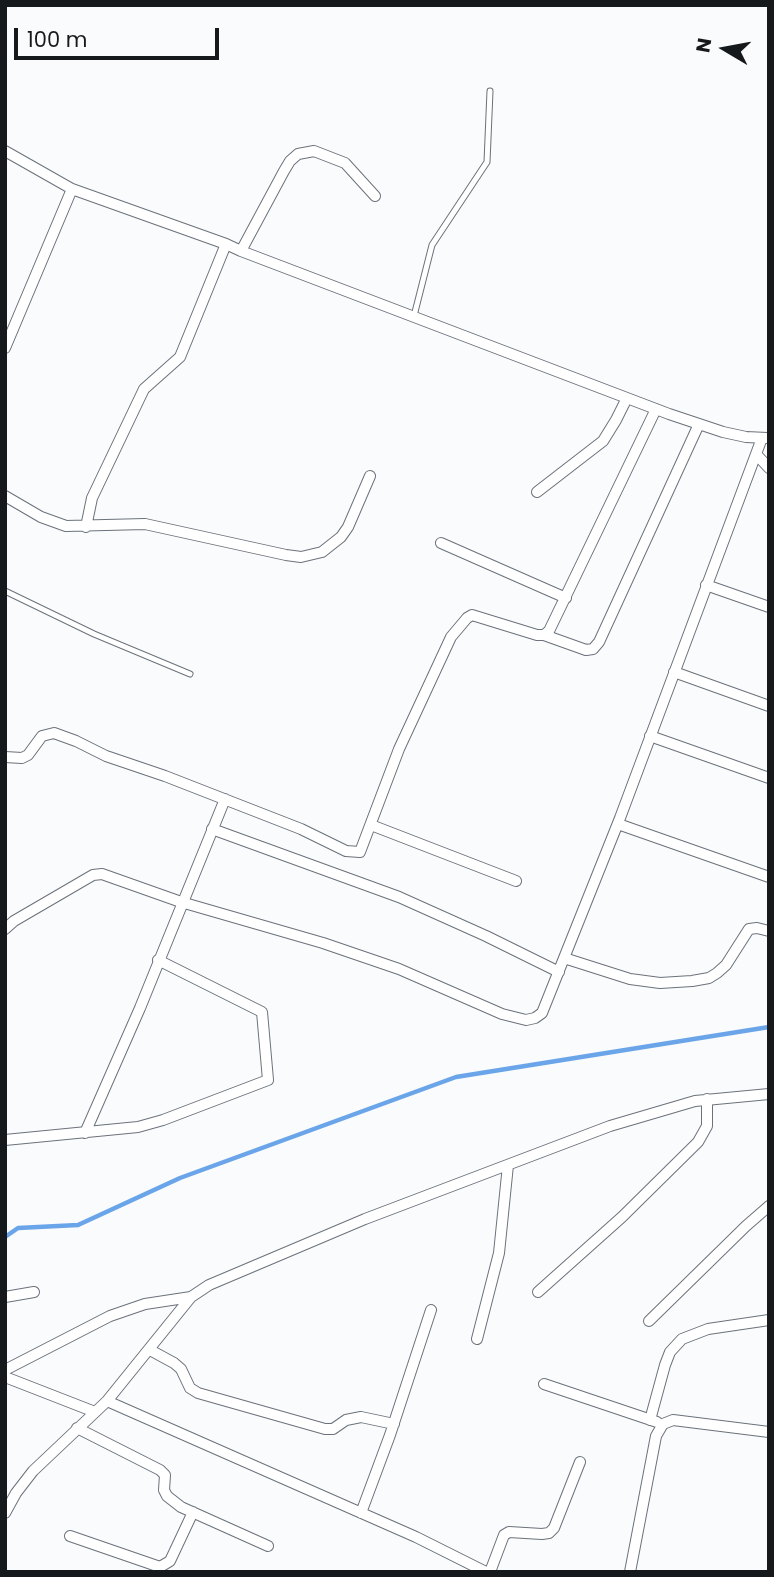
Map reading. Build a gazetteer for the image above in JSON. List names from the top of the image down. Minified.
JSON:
{"scale_bar":"100 m","north":"left"}
